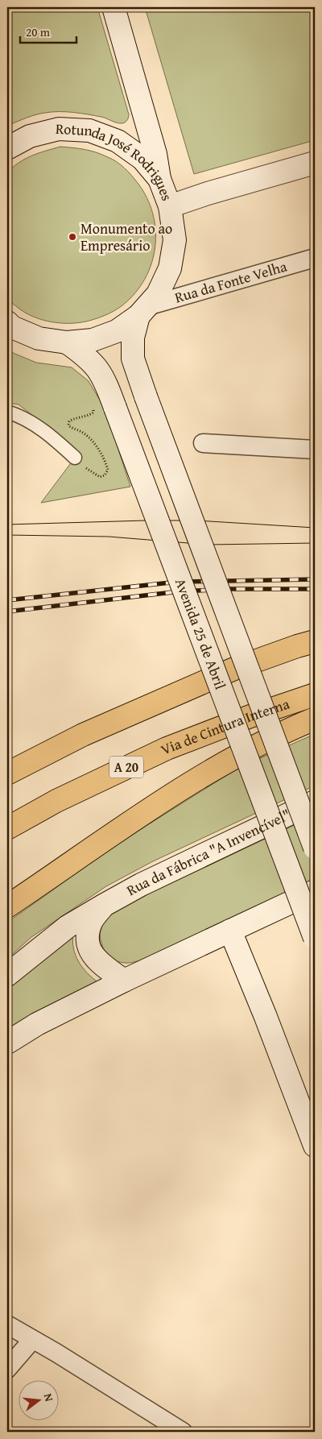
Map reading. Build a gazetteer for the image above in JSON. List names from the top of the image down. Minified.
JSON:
{"streets":{"highway":["Via de Cintura Interna","A 20"],"main road":["Rotunda José Rodrigues","Avenida 25 de Abril","Rua da Fábrica \"A Invencível\""],"street":["Rua da Fonte Velha"]},"crossings":[["Rotunda José Rodrigues","Rua da Fonte Velha"],["Rotunda José Rodrigues","Avenida 25 de Abril"]],"places":["Monumento ao Empresário"],"scale_bar":"20 m","north":"right"}
